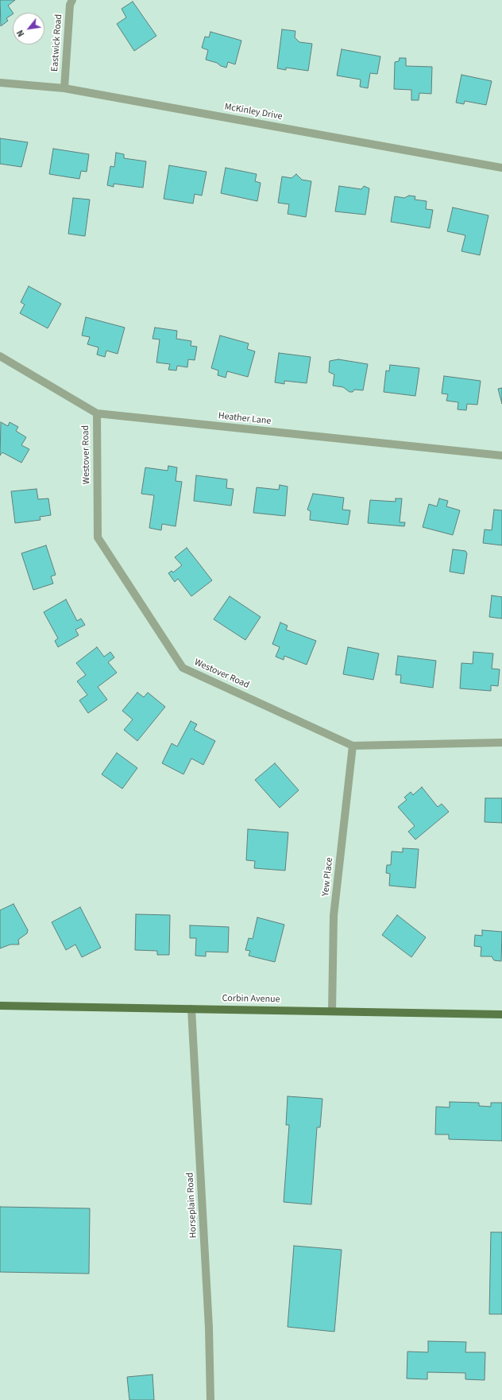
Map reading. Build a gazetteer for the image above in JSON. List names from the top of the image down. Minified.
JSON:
{"streets":{"main road":["Corbin Avenue"],"street":["Eastwick Road","McKinley Drive","Heather Lane","Westover Road","Yew Place","Horseplain Road"]},"crossings":[["Eastwick Road","McKinley Drive"],["Heather Lane","Westover Road"],["Westover Road","Yew Place"],["Yew Place","Corbin Avenue"],["Corbin Avenue","Horseplain Road"]],"north":"bottom left"}
